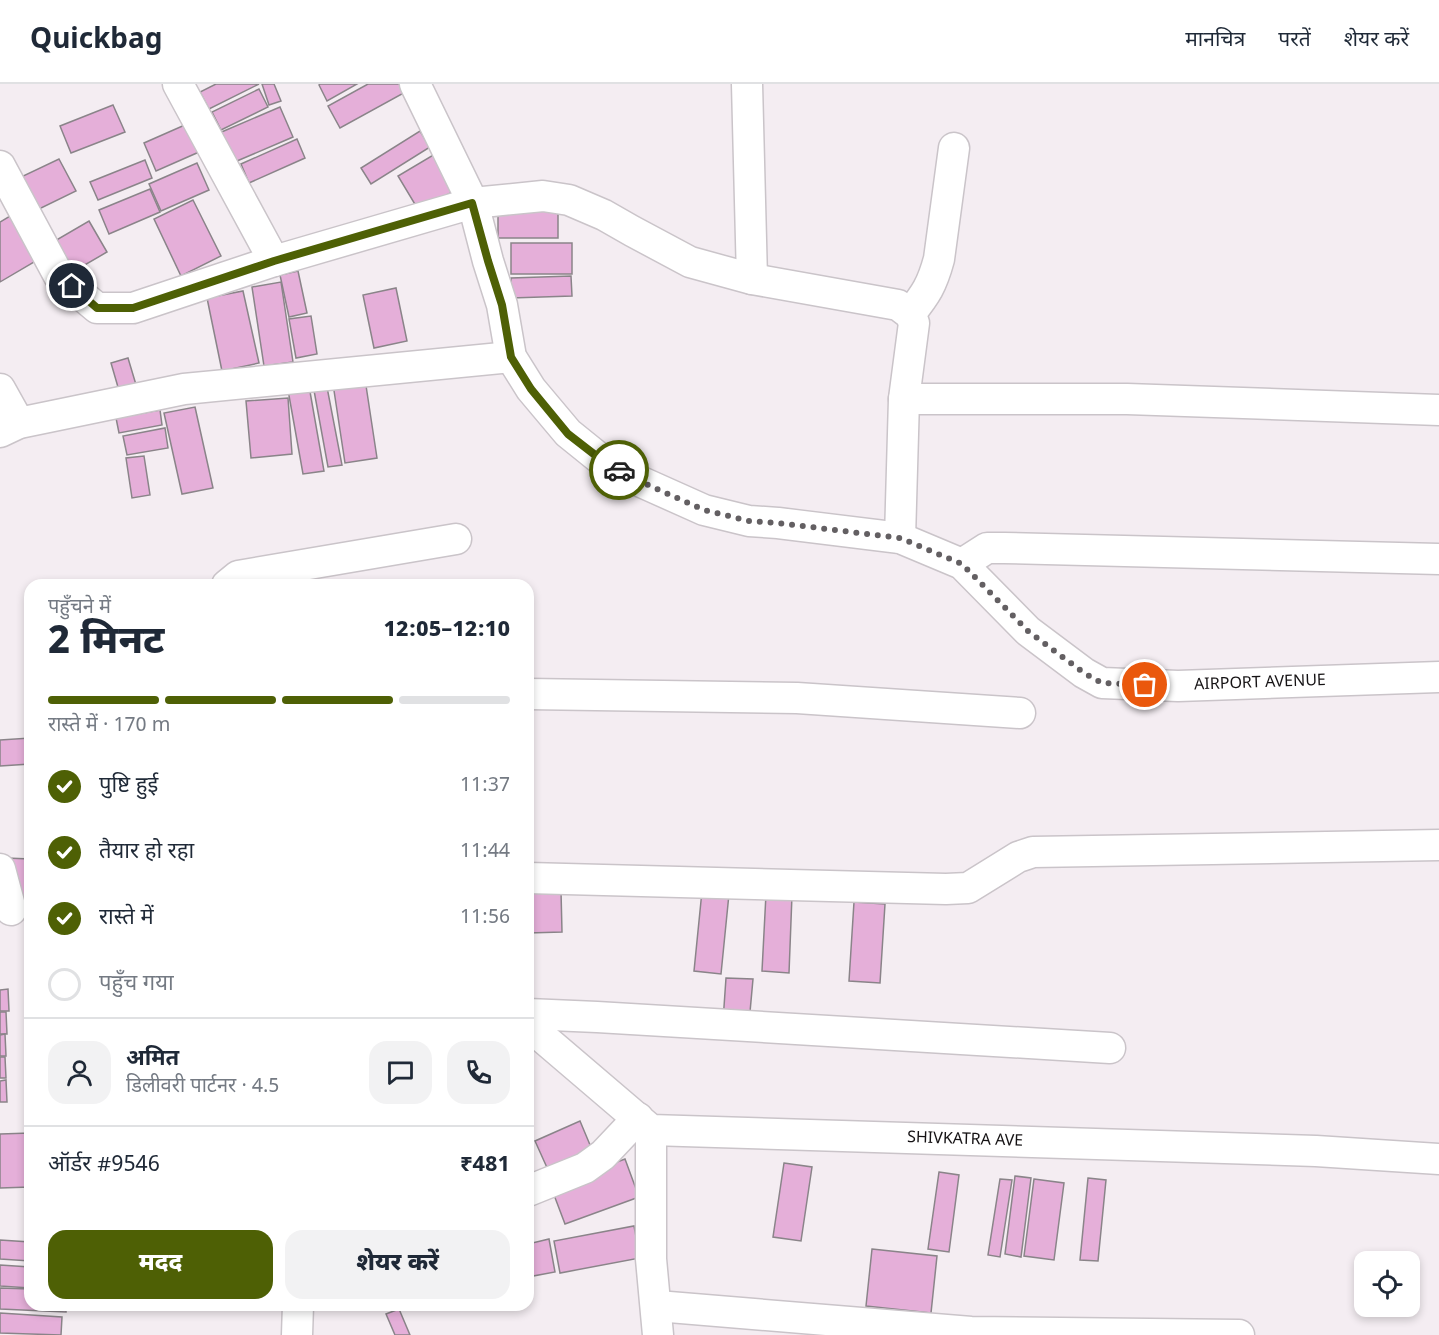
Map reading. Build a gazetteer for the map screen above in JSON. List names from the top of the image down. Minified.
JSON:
{"streets":{"street":["AIRPORT AVENUE","SHIVKATRA AVE"]},"page":{"header":"Quickbag","nav":["मानचित्र","परतें","शेयर करें"],"heading":["2 मिनट","पहुँचने में","12:05–12:10"],"panel":["अमित","डिलीवरी पार्टनर · 4.5","ऑर्डर #9546","₹481"],"bar":"रास्ते में · 170 m","list":[["पुष्टि हुई","11:37"],["तैयार हो रहा","11:44"],["रास्ते में","11:56"],"पहुँच गया"],"buttons":["मदद","शेयर करें"]}}
